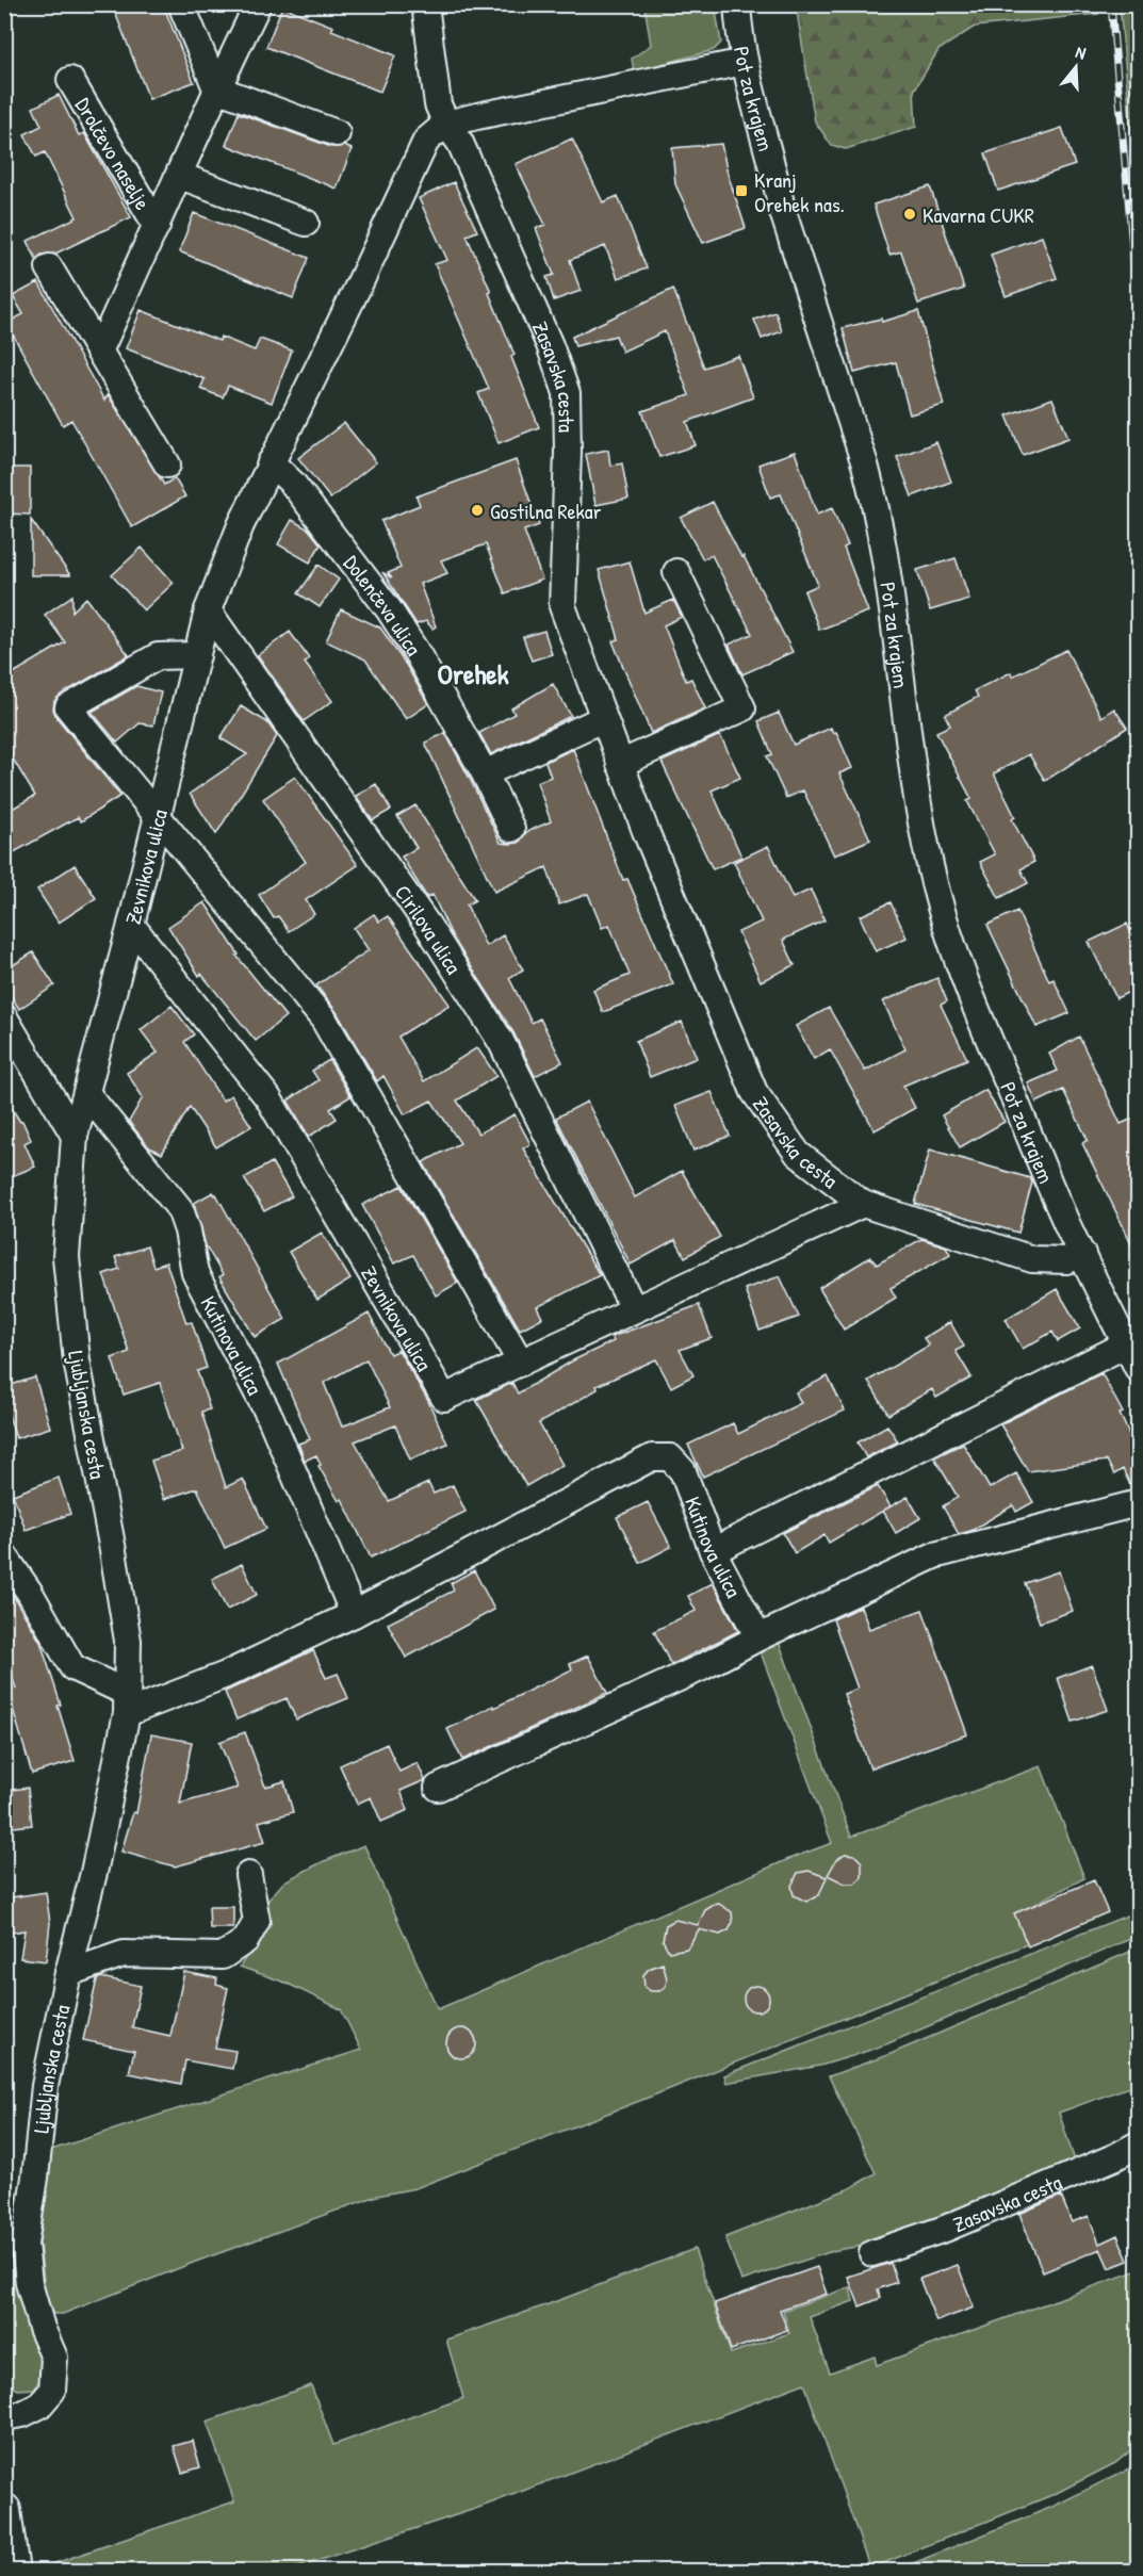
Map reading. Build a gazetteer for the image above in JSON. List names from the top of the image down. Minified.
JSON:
{"streets":{"street":["Pot za krajem","Drolčevo naselje","Zasavska cesta","Dolenčeva ulica","Zevnikova ulica","Cirilova ulica","Kutinova ulica","Ljubljanska cesta"]},"crossings":[["Pot za krajem","Zasavska cesta"],["Zasavska cesta","Zevnikova ulica"],["Zevnikova ulica","Cirilova ulica"],["Kutinova ulica","Ljubljanska cesta"]],"districts":["Orehek"],"places":{"transit":["Kranj Orehek nas."],"other":["Kavarna CUKR","Gostilna Rekar"]},"north":"top"}
